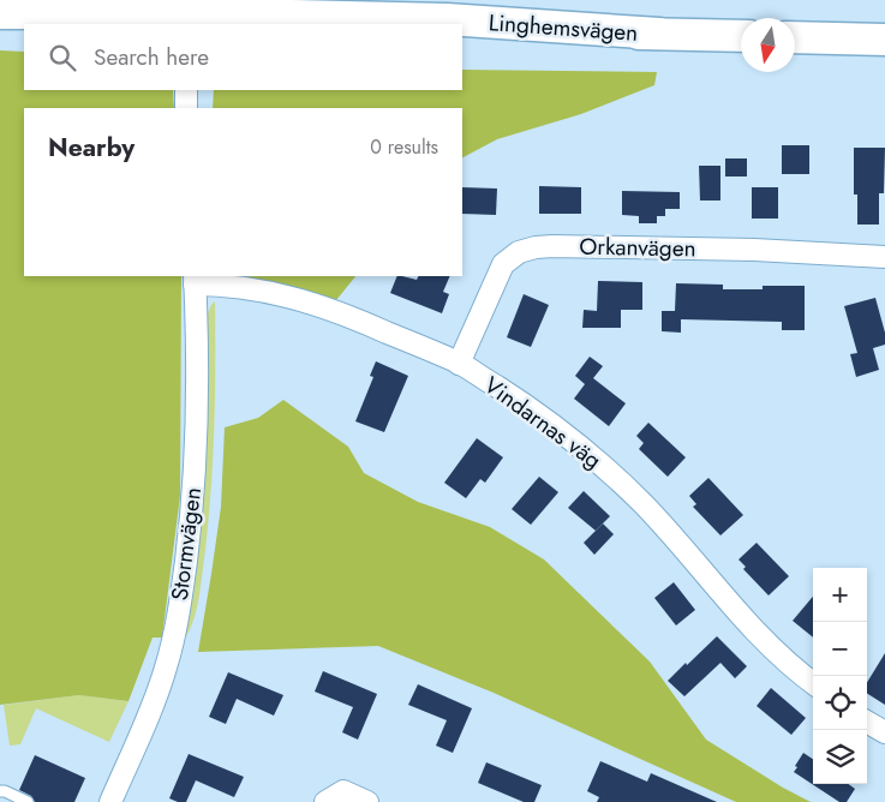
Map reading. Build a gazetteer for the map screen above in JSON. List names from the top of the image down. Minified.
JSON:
{"streets":{"main road":["Linghemsvägen"],"street":["Orkanvägen","Vindarnas väg","Stormvägen"]},"crossings":[["Orkanvägen","Vindarnas väg"],["Vindarnas väg","Stormvägen"]],"north":"bottom","page":{"search":"Search here","heading":["Nearby","0 results"],"map_buttons":["+","−"]}}
